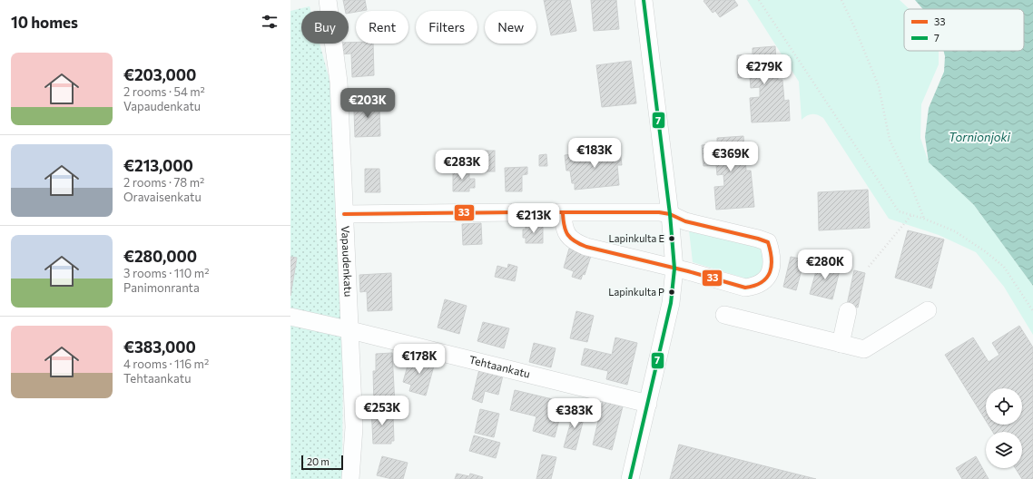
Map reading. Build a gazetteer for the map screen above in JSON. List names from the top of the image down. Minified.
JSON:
{"streets":{"street":["Vapaudenkatu","Tehtaankatu"]},"crossings":[["Vapaudenkatu","Tehtaankatu"]],"water":["Tornionjoki"],"places":["Lapinkulta E","Lapinkulta P"],"lines":["transit line 7","transit line 33"],"legend":["33","7"],"scale_bar":"20 m","page":{"heading":"10 homes","chip":["Buy","Rent","Filters","New"],"list":[{"name":"€203,000","note":"2 rooms · 54 m² · Vapaudenkatu"},{"name":"€213,000","note":"2 rooms · 78 m² · Oravaisenkatu"},{"name":"€280,000","note":"3 rooms · 110 m² · Panimonranta"},{"name":"€383,000","note":"4 rooms · 116 m² · Tehtaankatu"}],"price":["€279K","€203K","€183K","€369K","€283K","€213K","€280K","€178K","€253K","€383K"],"scale":"20 m"}}
